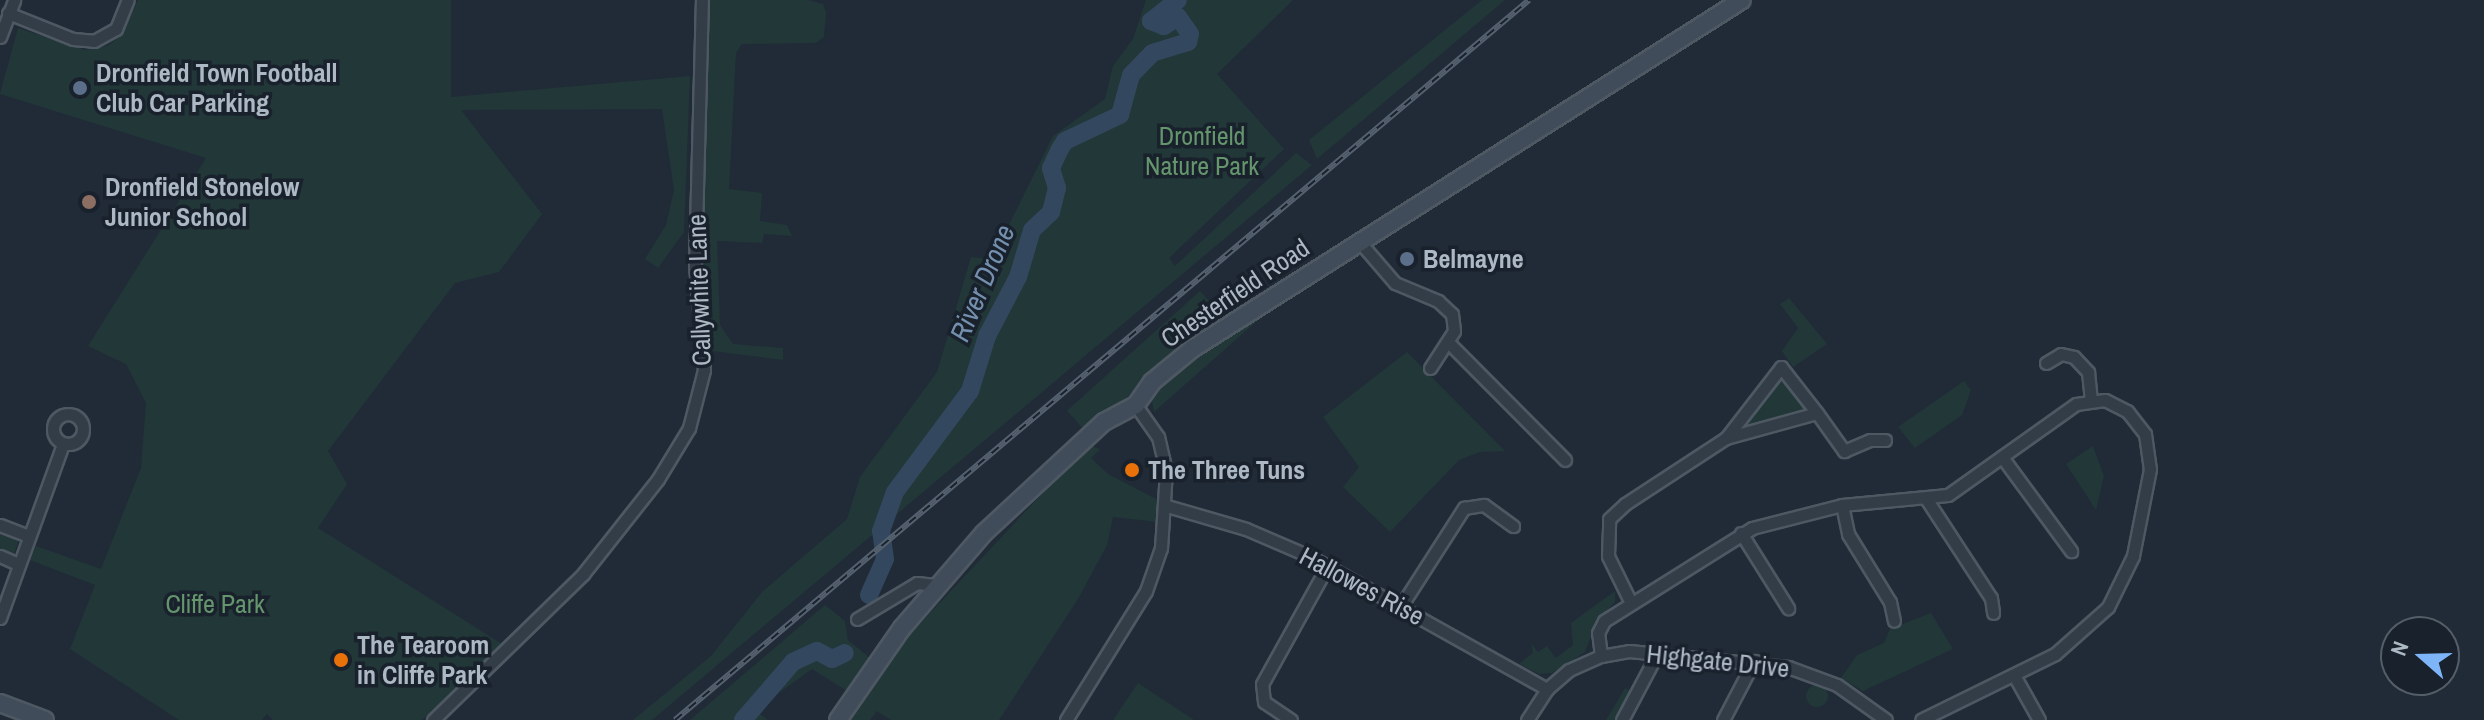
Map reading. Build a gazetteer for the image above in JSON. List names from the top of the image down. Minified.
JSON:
{"streets":{"main road":["Chesterfield Road"],"street":["Callywhite Lane","Hallowes Rise","Highgate Drive"]},"crossings":[["Hallowes Rise","Highgate Drive"]],"water":["River Drone"],"parks":["Dronfield Nature Park","Cliffe Park"],"places":["Dronfield Town Football Club Car Parking","Dronfield Stonelow Junior School","Belmayne","The Three Tuns","The Tearoom in Cliffe Park"],"north":"left"}
